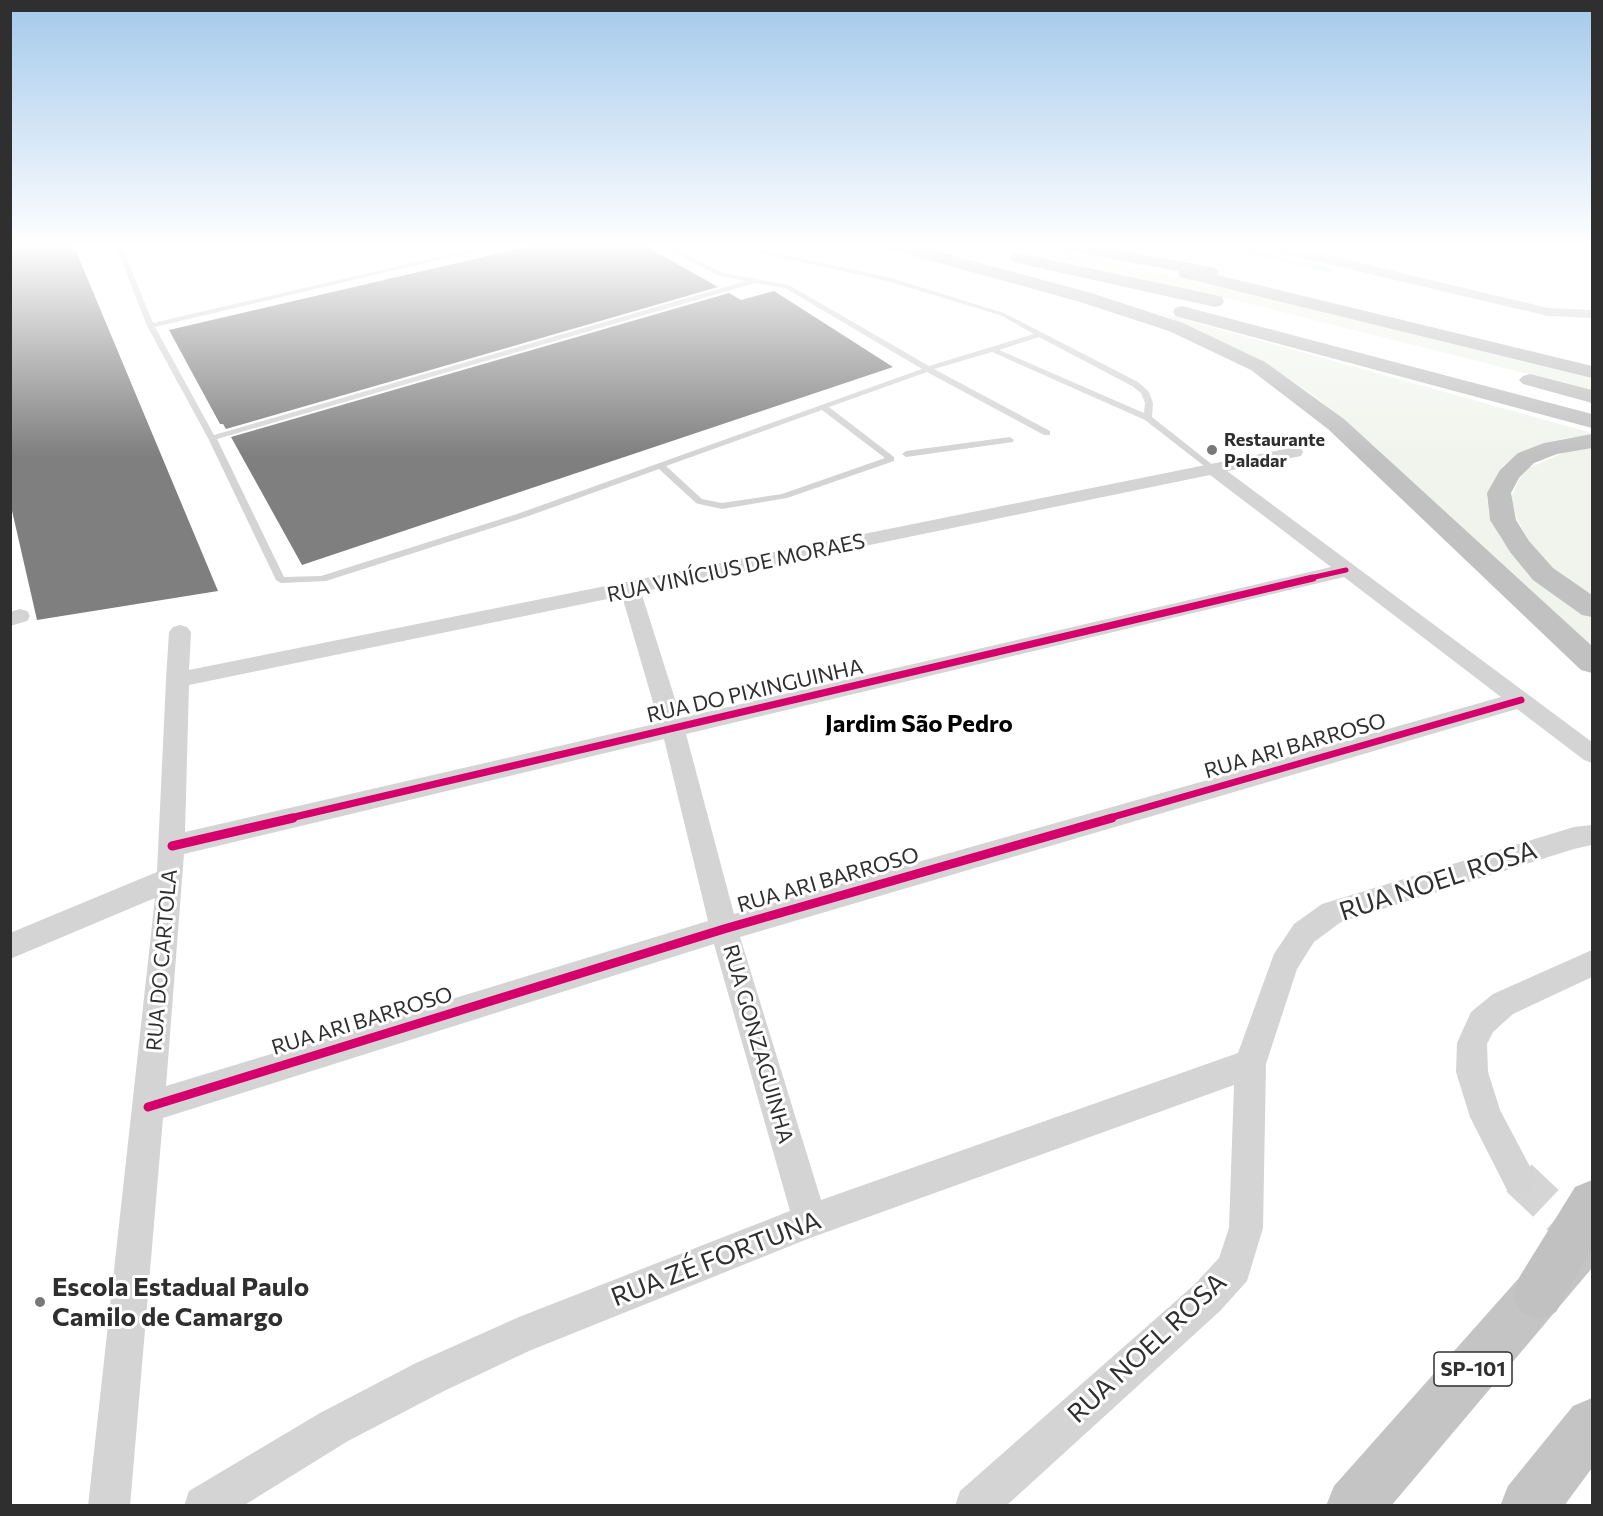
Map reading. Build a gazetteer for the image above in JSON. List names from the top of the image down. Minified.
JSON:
{"streets":{"highway":["SP-101"],"street":["RUA VINÍCIUS DE MORAES","RUA DO PIXINGUINHA","RUA ARI BARROSO","RUA NOEL ROSA","RUA DO CARTOLA","RUA GONZAGUINHA","RUA ZÉ FORTUNA"]},"crossings":[["RUA VINÍCIUS DE MORAES","RUA DO CARTOLA"],["RUA VINÍCIUS DE MORAES","RUA GONZAGUINHA"],["RUA DO PIXINGUINHA","RUA DO CARTOLA"],["RUA DO PIXINGUINHA","RUA GONZAGUINHA"],["RUA ARI BARROSO","RUA DO CARTOLA"],["RUA ARI BARROSO","RUA GONZAGUINHA"],["RUA NOEL ROSA","RUA ZÉ FORTUNA"],["RUA GONZAGUINHA","RUA ZÉ FORTUNA"]],"districts":["Jardim São Pedro"],"places":["Restaurante Paladar","Escola Estadual Paulo Camilo de Camargo"]}
